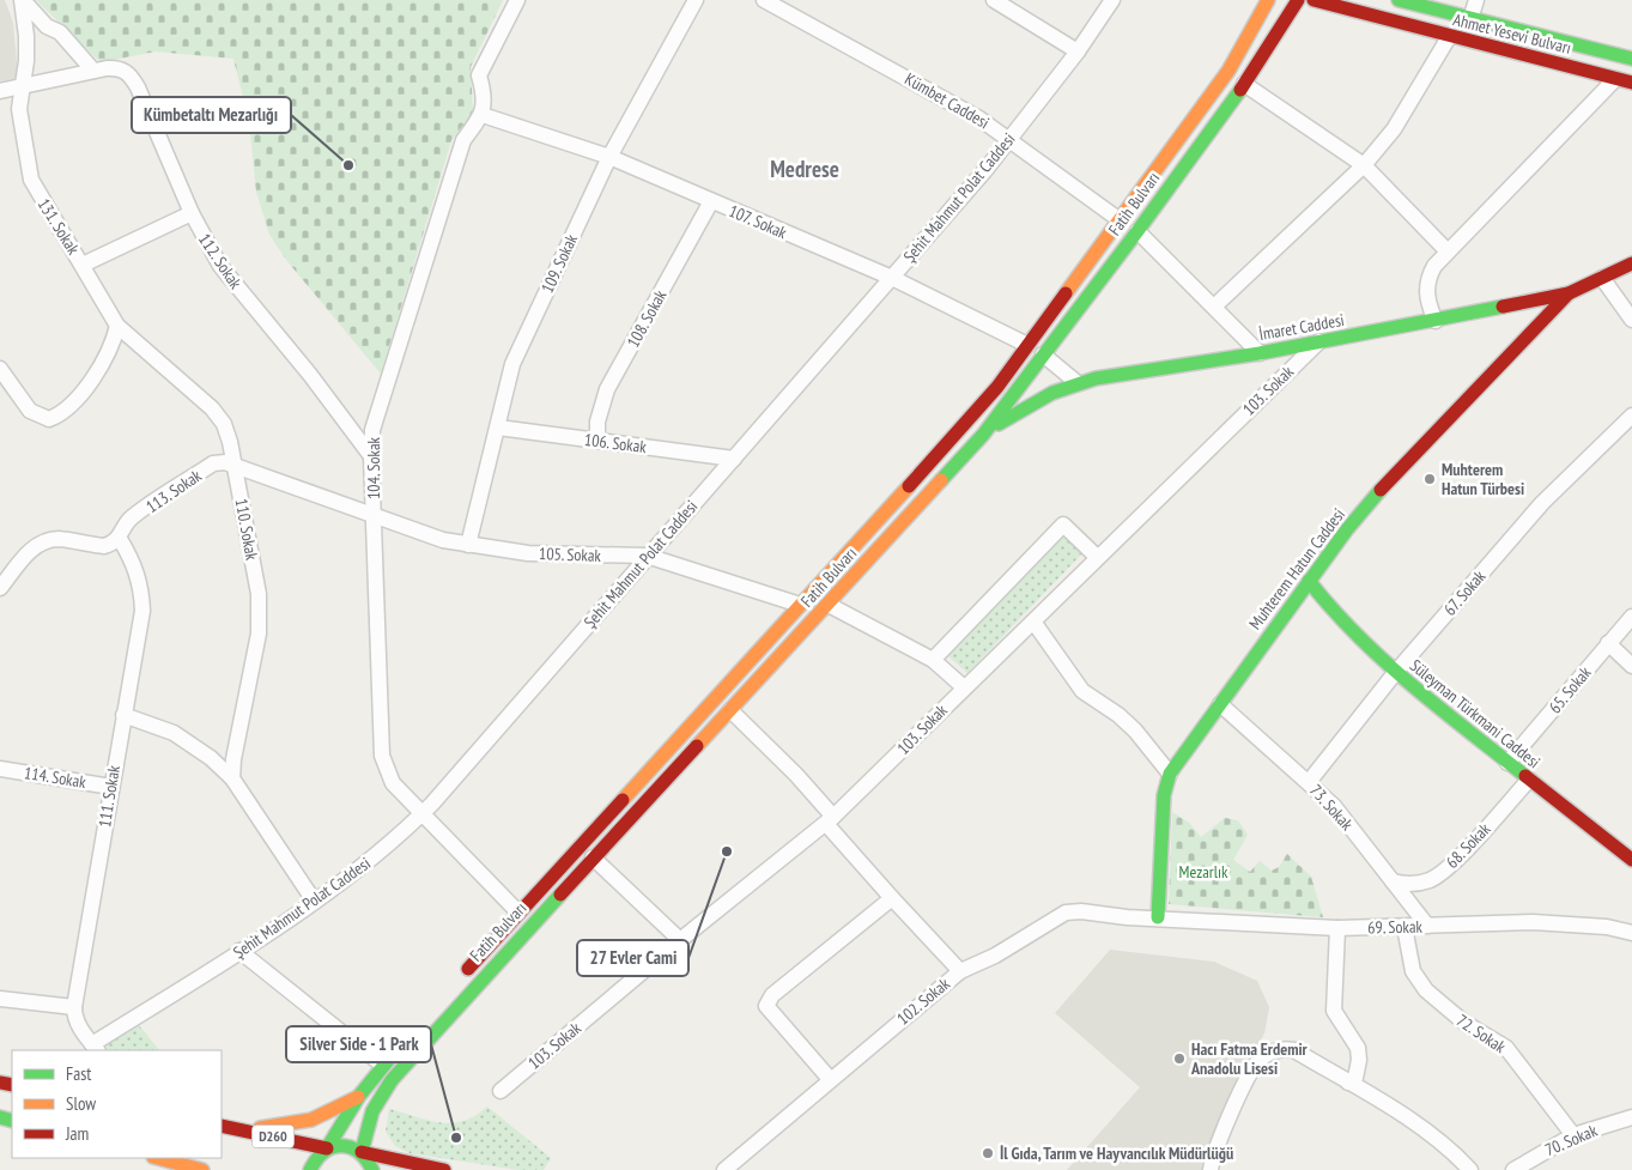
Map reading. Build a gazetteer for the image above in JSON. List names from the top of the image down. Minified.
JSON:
{"streets":{"main road":["Ahmet Yesevi Bulvarı","Fatih Bulvarı","İmaret Caddesi","Muhterem Hatun Caddesi","Süleyman Türkmani Caddesi","D260"],"street":["Kümbet Caddesi","Şehit Mahmut Polat Caddesi","107. Sokak","131. Sokak","112. Sokak","109. Sokak","108. Sokak","103. Sokak","106. Sokak","104. Sokak","113. Sokak","110. Sokak","105. Sokak","67. Sokak","65. Sokak","114. Sokak","111. Sokak","73. Sokak","68. Sokak","69. Sokak","102. Sokak","72. Sokak","70. Sokak"]},"crossings":[["Kümbet Caddesi","Şehit Mahmut Polat Caddesi"],["Kümbet Caddesi","Fatih Bulvarı"],["Şehit Mahmut Polat Caddesi","107. Sokak"],["Şehit Mahmut Polat Caddesi","106. Sokak"],["Şehit Mahmut Polat Caddesi","104. Sokak"],["Şehit Mahmut Polat Caddesi","105. Sokak"],["Fatih Bulvarı","107. Sokak"],["Fatih Bulvarı","İmaret Caddesi"],["Fatih Bulvarı","104. Sokak"],["Fatih Bulvarı","105. Sokak"],["107. Sokak","109. Sokak"],["107. Sokak","108. Sokak"],["107. Sokak","104. Sokak"],["131. Sokak","112. Sokak"],["131. Sokak","110. Sokak"],["112. Sokak","104. Sokak"],["109. Sokak","106. Sokak"],["109. Sokak","105. Sokak"],["108. Sokak","106. Sokak"],["İmaret Caddesi","103. Sokak"],["İmaret Caddesi","Muhterem Hatun Caddesi"],["104. Sokak","113. Sokak"],["104. Sokak","105. Sokak"],["113. Sokak","110. Sokak"],["113. Sokak","105. Sokak"],["113. Sokak","111. Sokak"],["Muhterem Hatun Caddesi","Süleyman Türkmani Caddesi"],["Muhterem Hatun Caddesi","73. Sokak"],["Muhterem Hatun Caddesi","69. Sokak"],["Muhterem Hatun Caddesi","102. Sokak"],["67. Sokak","Süleyman Türkmani Caddesi"],["67. Sokak","73. Sokak"],["65. Sokak","Süleyman Türkmani Caddesi"],["Süleyman Türkmani Caddesi","68. Sokak"],["114. Sokak","111. Sokak"],["73. Sokak","68. Sokak"],["73. Sokak","69. Sokak"],["69. Sokak","102. Sokak"],["69. Sokak","72. Sokak"],["72. Sokak","70. Sokak"]],"districts":["Medrese"],"parks":["Mezarlık"],"places":["Kümbetaltı Mezarlığı","Muhterem Hatun Türbesi","27 Evler Cami","Hacı Fatma Erdemir Anadolu Lisesi","Silver Side - 1 Park","İl Gıda, Tarım ve Hayvancılık Müdürlüğü"],"legend":["Fast","Slow","Jam"]}
